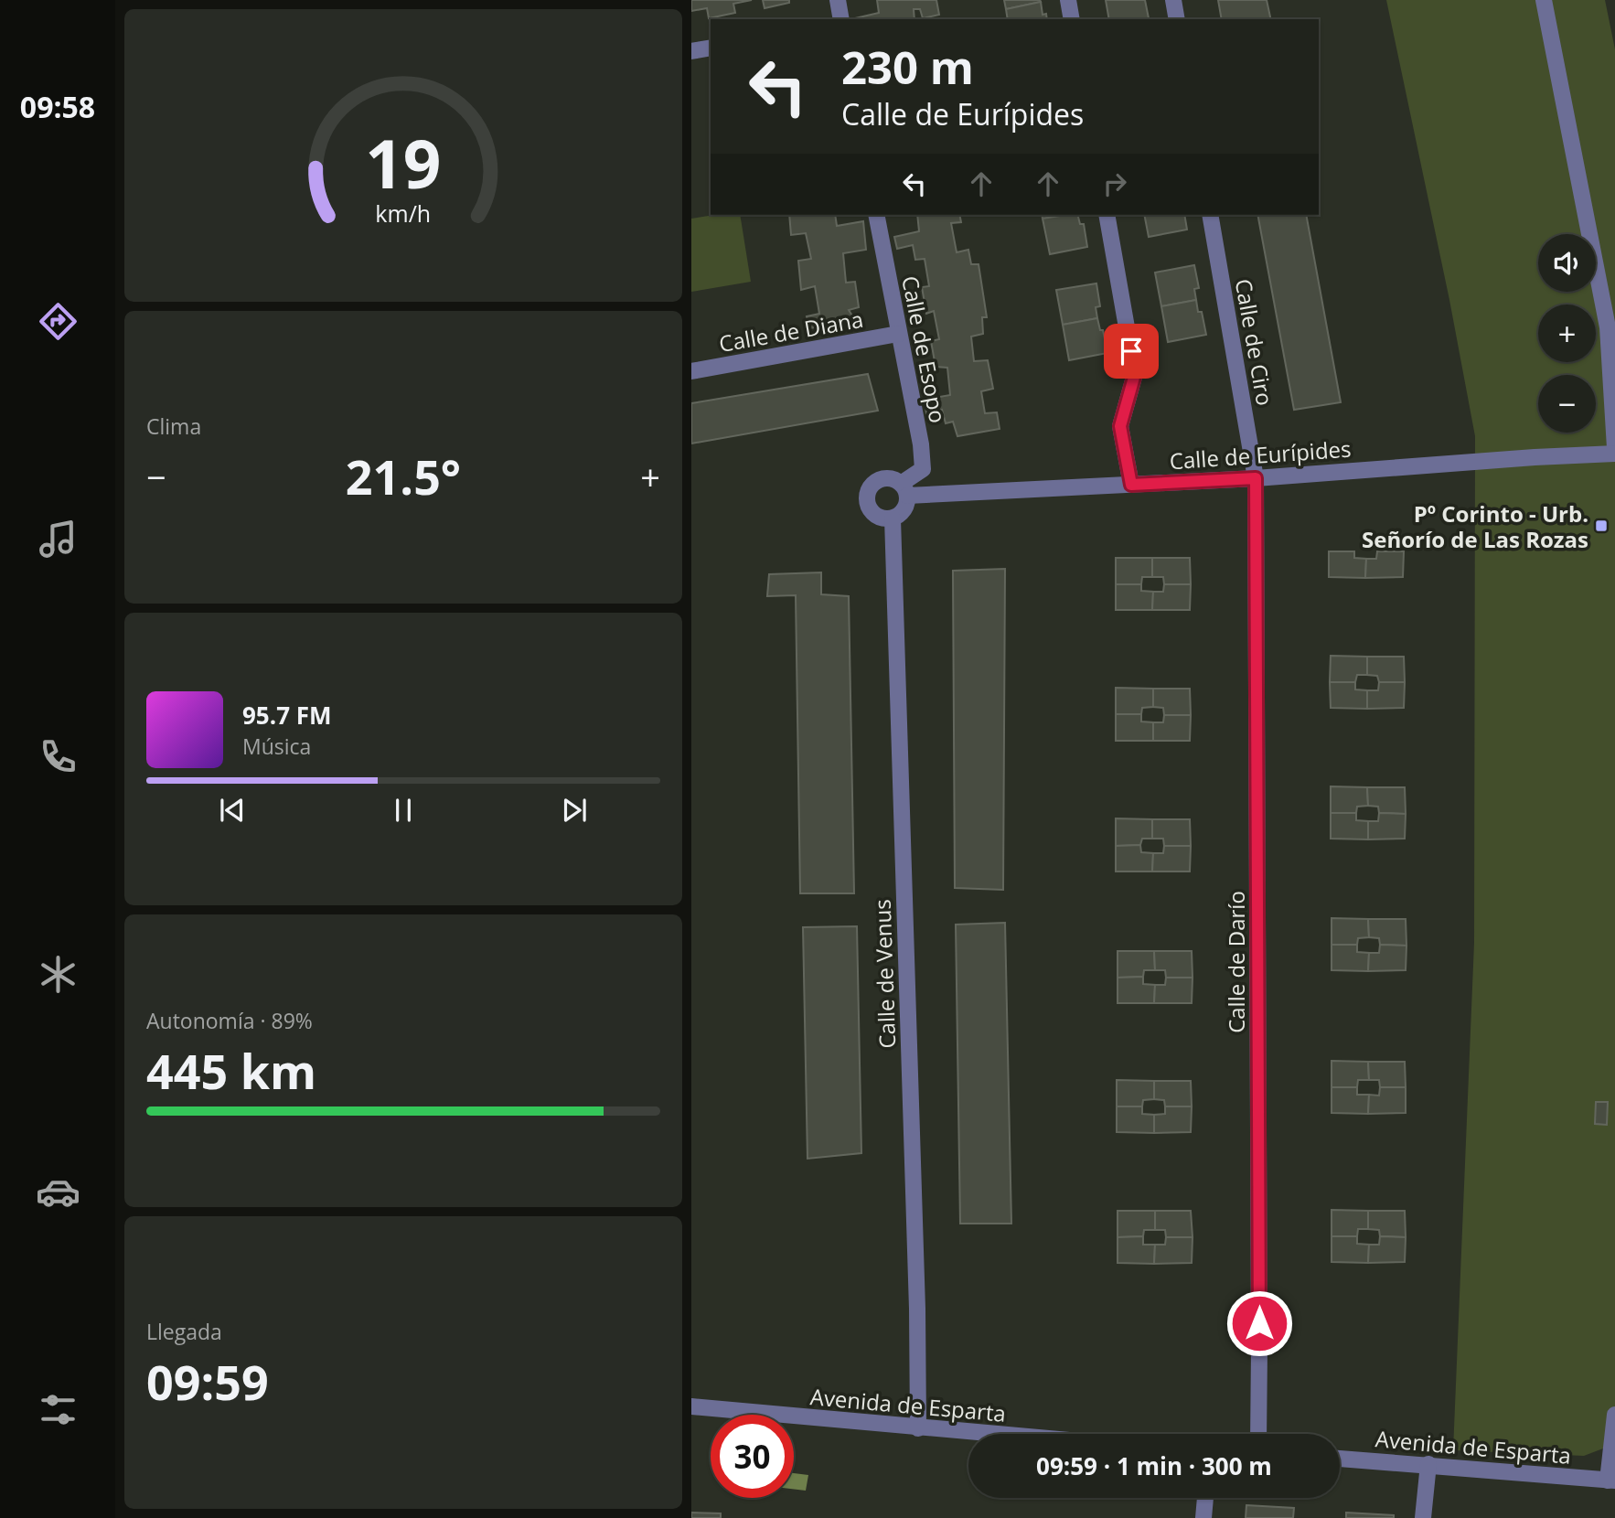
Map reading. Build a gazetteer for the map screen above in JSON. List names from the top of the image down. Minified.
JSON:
{"streets":{"street":["Calle de Diana","Calle de Ciro","Calle de Esopo","Calle de Eurípides","Calle de Darío","Calle de Venus","Avenida de Esparta"]},"crossings":[["Calle de Diana","Calle de Esopo"],["Calle de Ciro","Calle de Eurípides"],["Calle de Ciro","Calle de Darío"],["Calle de Esopo","Calle de Eurípides"],["Calle de Esopo","Calle de Venus"],["Calle de Eurípides","Calle de Darío"],["Calle de Eurípides","Calle de Venus"],["Calle de Venus","Avenida de Esparta"]],"places":{"transit":["Pº Corinto - Urb. Señorío de Las Rozas"]},"page":{"tabs":"09:58","turn":["230 m","Calle de Eurípides"],"map_buttons":["+","−"],"tile":["Clima",["Autonomía · 89%","445 km"],["Llegada","09:59"]],"heat":["−","21.5°","+"],"song":["95.7 FM","Música"],"limit":"30","trip":"09:59 · 1 min · 300 m","gauge":["19","km/h"]}}
